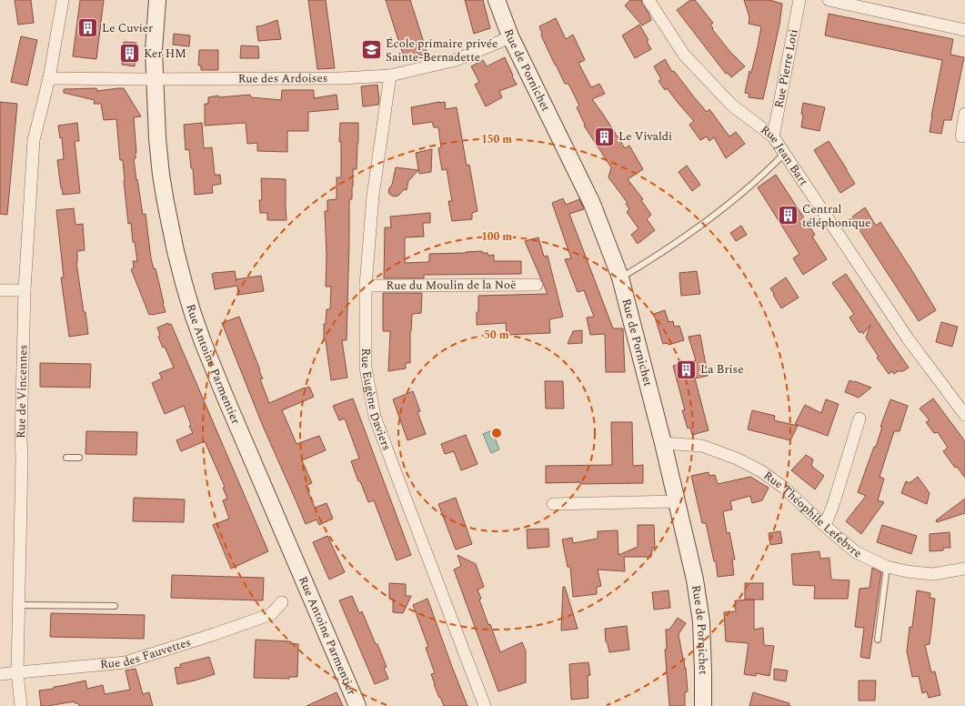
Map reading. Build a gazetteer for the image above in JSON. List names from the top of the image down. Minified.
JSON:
{"streets":{"main road":["Rue de Pornichet","Rue Antoine Parmentier"],"street":["Rue Pierre Loti","Rue des Ardoises","Rue Jean Bart","Rue du Moulin de la Noë","Rue de Vincennes","Rue Eugène Daviers","Rue Théophile Lefebvre","Rue des Fauvettes"]},"crossings":[["Rue Pierre Loti","Rue Jean Bart"],["Rue de Pornichet","Rue des Ardoises"],["Rue de Pornichet","Rue Théophile Lefebvre"],["Rue des Ardoises","Rue Antoine Parmentier"],["Rue des Ardoises","Rue de Vincennes"],["Rue des Ardoises","Rue Eugène Daviers"],["Rue du Moulin de la Noë","Rue Eugène Daviers"],["Rue de Vincennes","Rue des Fauvettes"]],"places":{"building":["Le Cuvier","Ker HM","Le Vivaldi","Central téléphonique","La Brise"],"school or university":["École primaire privée Sainte-Bernadette"]},"rings":["150 m","100 m","50 m"]}
